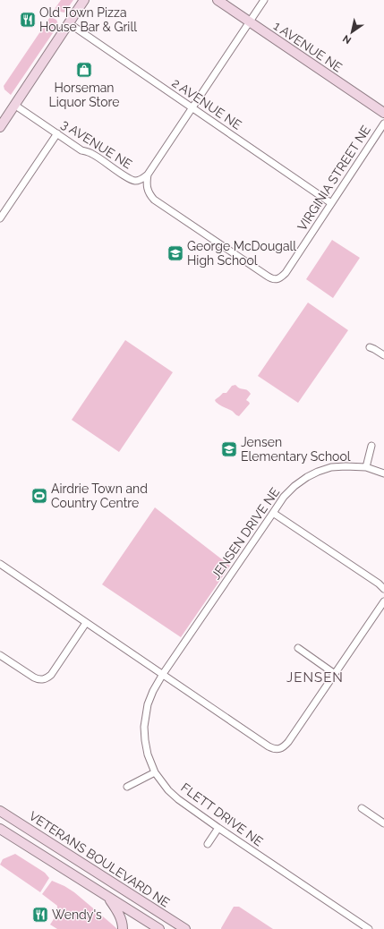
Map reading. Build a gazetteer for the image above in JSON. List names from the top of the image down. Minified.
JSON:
{"streets":{"main road":["1 AVENUE NE","VETERANS BOULEVARD NE"],"street":["2 AVENUE NE","3 AVENUE NE","VIRGINIA STREET NE","JENSEN DRIVE NE","FLETT DRIVE NE"]},"crossings":[["2 AVENUE NE","VIRGINIA STREET NE"],["3 AVENUE NE","VIRGINIA STREET NE"],["JENSEN DRIVE NE","FLETT DRIVE NE"]],"districts":["JENSEN"],"places":{"restaurant":["Old Town Pizza House Bar & Grill","Wendy's"],"shop":["Horseman Liquor Store"],"school or university":["George McDougall High School","Jensen Elementary School"],"sports":["Airdrie Town and Country Centre"]},"north":"bottom left"}
